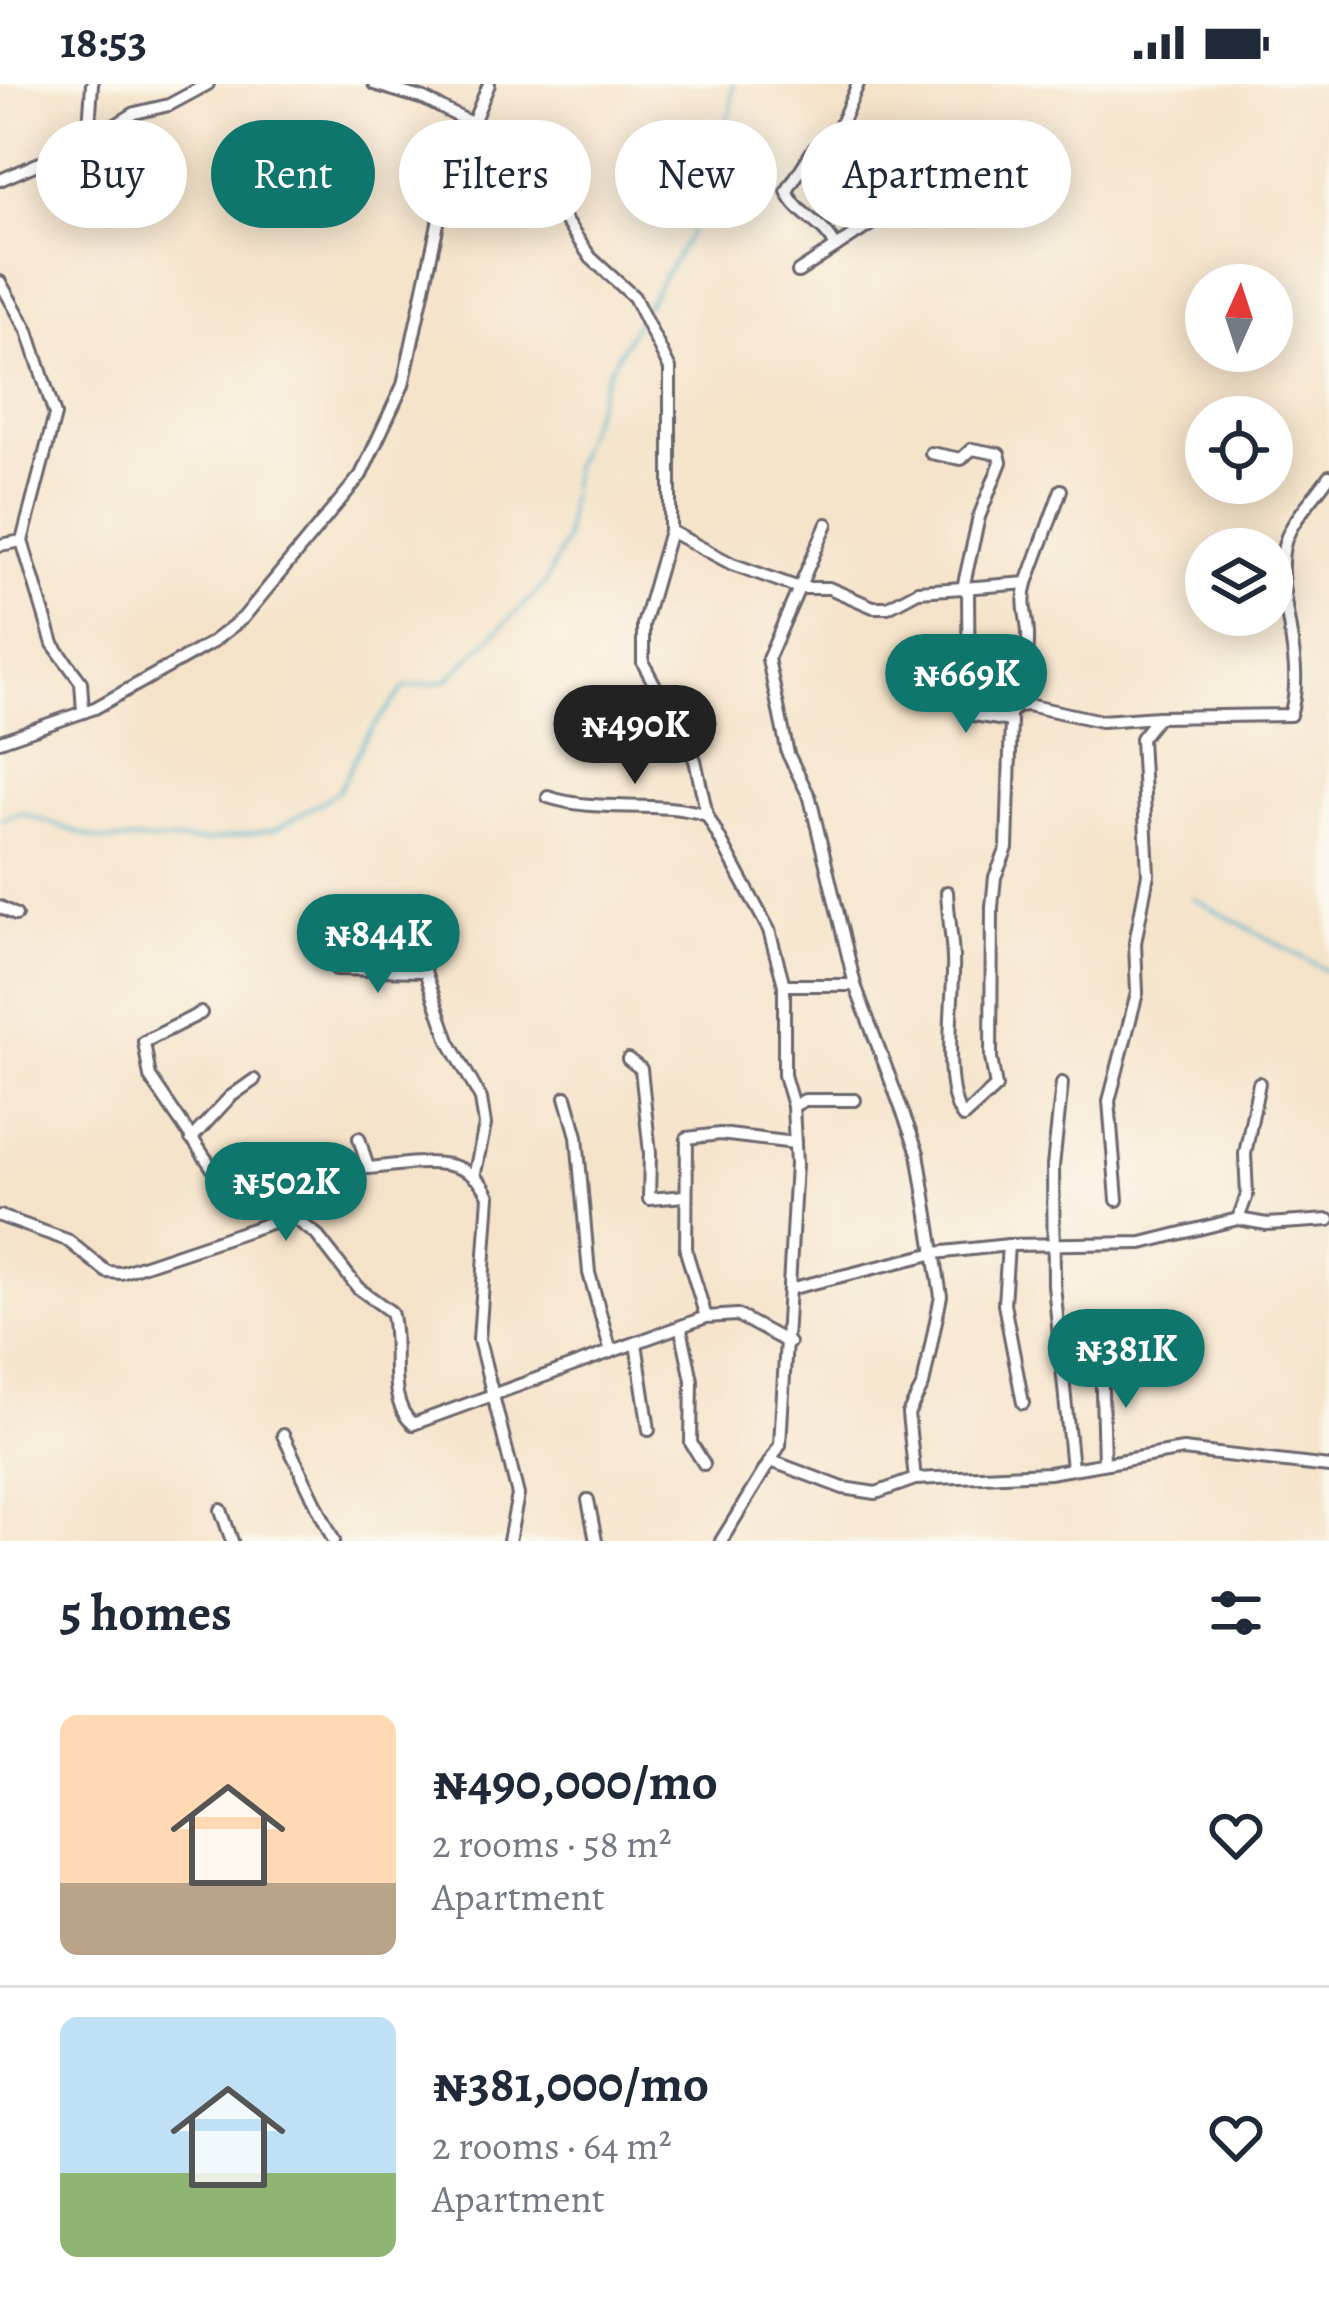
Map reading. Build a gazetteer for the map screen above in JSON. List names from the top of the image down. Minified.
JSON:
{"north":"top","page":{"status":"18:53","chip":["Buy","Rent","Filters","New","Apartment"],"price":["₦669K","₦490K","₦844K","₦502K","₦381K"],"heading":"5 homes","list":[{"name":"₦490,000/mo","note":"2 rooms · 58 m² · Apartment"},{"name":"₦381,000/mo","note":"2 rooms · 64 m² · Apartment"}]}}
